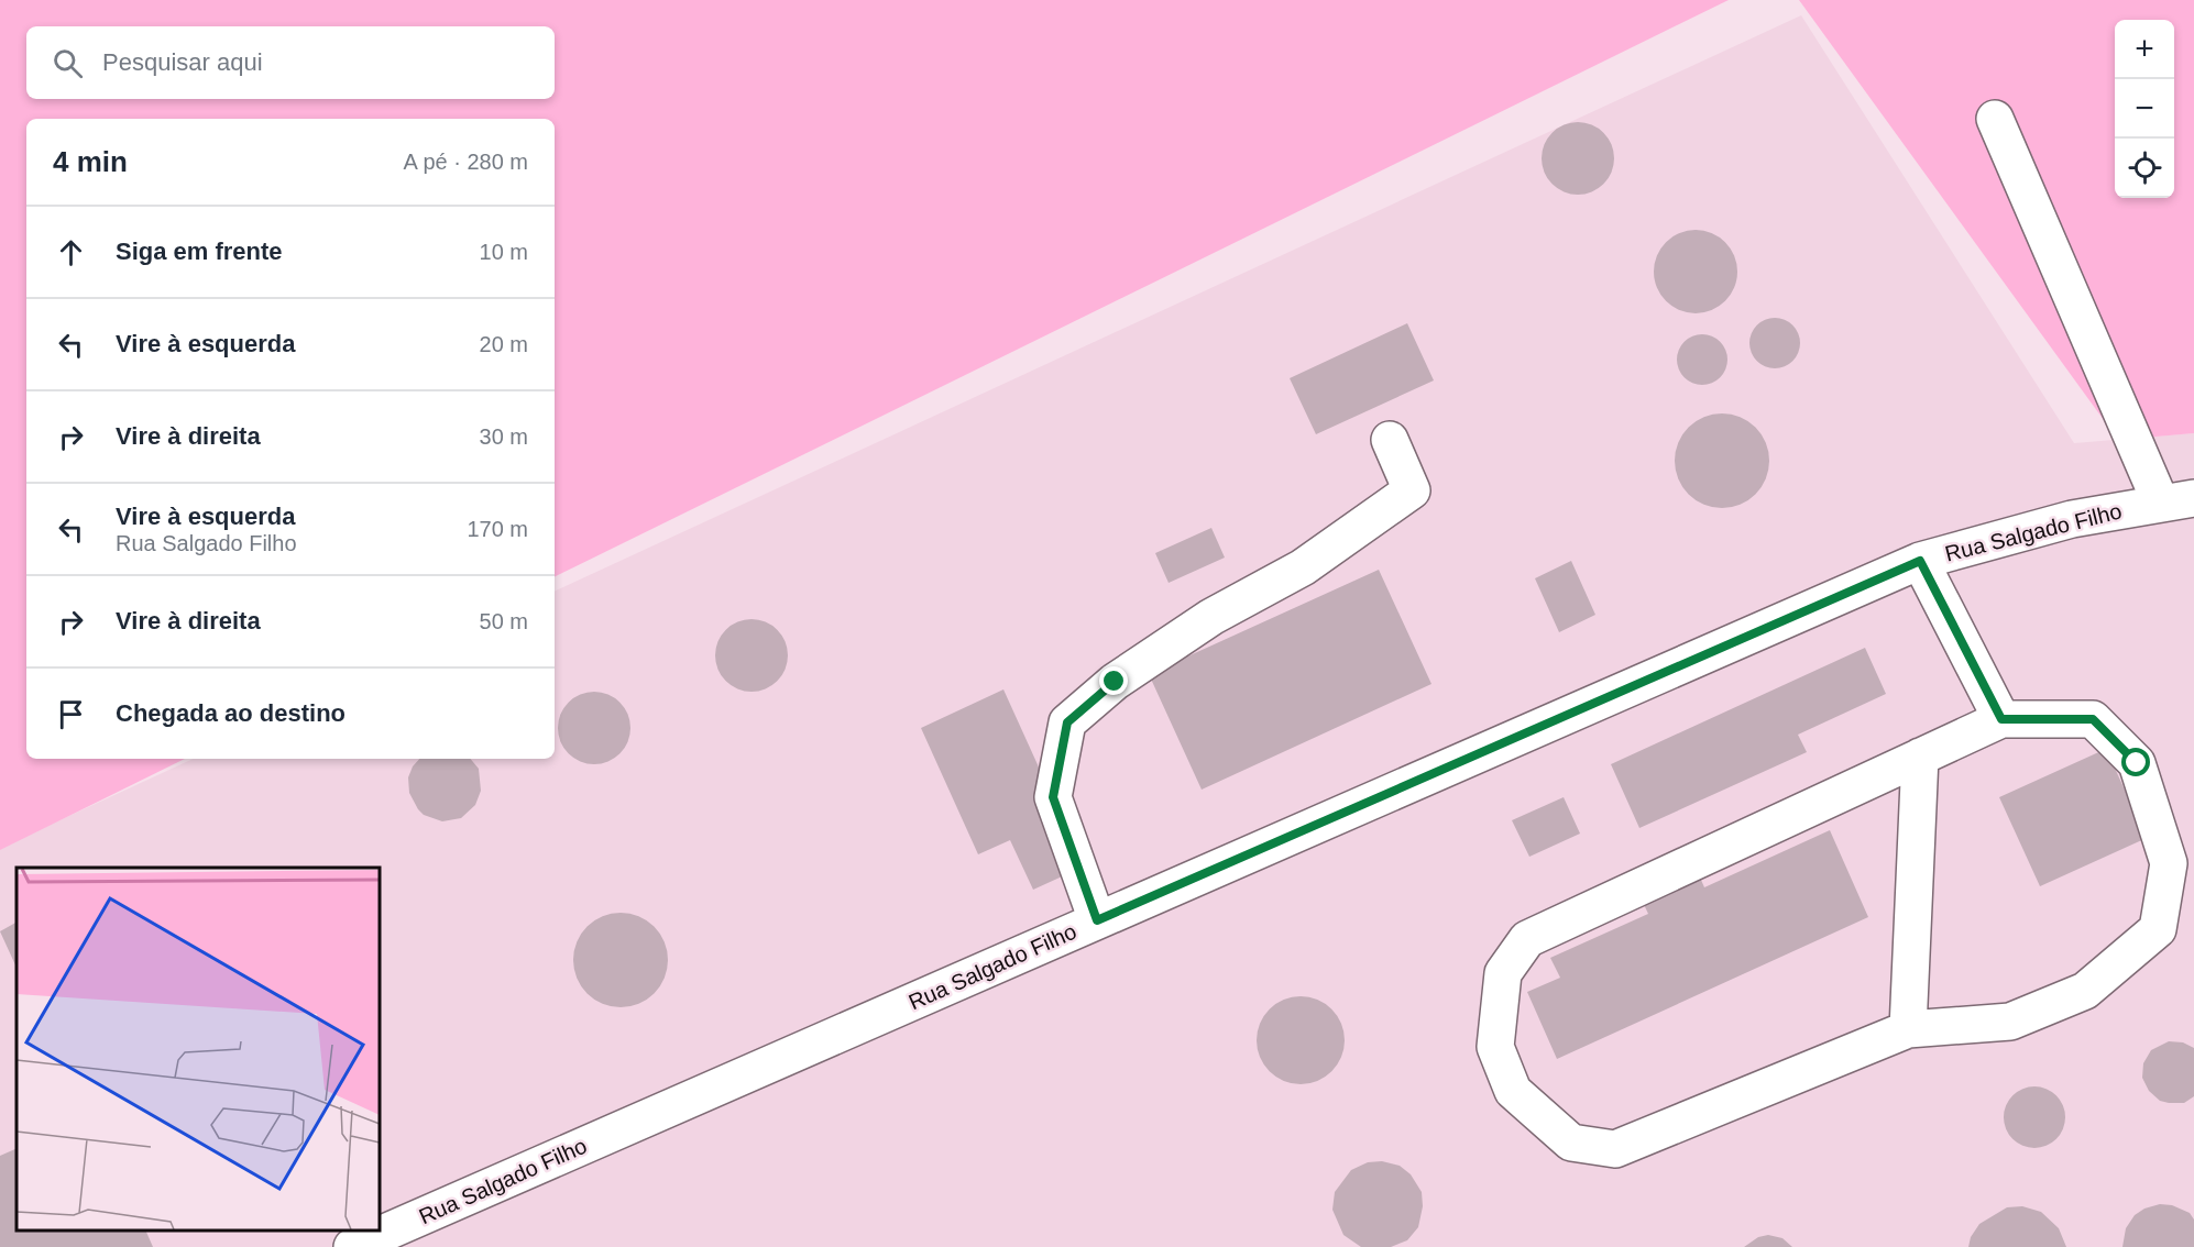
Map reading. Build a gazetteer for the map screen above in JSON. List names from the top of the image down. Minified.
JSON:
{"streets":{"lane":["Rua Salgado Filho"]},"page":{"map_buttons":["+","−"],"search":"Pesquisar aqui","heading":["4 min","A pé · 280 m"],"list":[["Siga em frente","10 m"],["Vire à esquerda","20 m"],["Vire à direita","30 m"],["Vire à esquerda","Rua Salgado Filho","170 m"],["Vire à direita","50 m"],"Chegada ao destino"]}}
